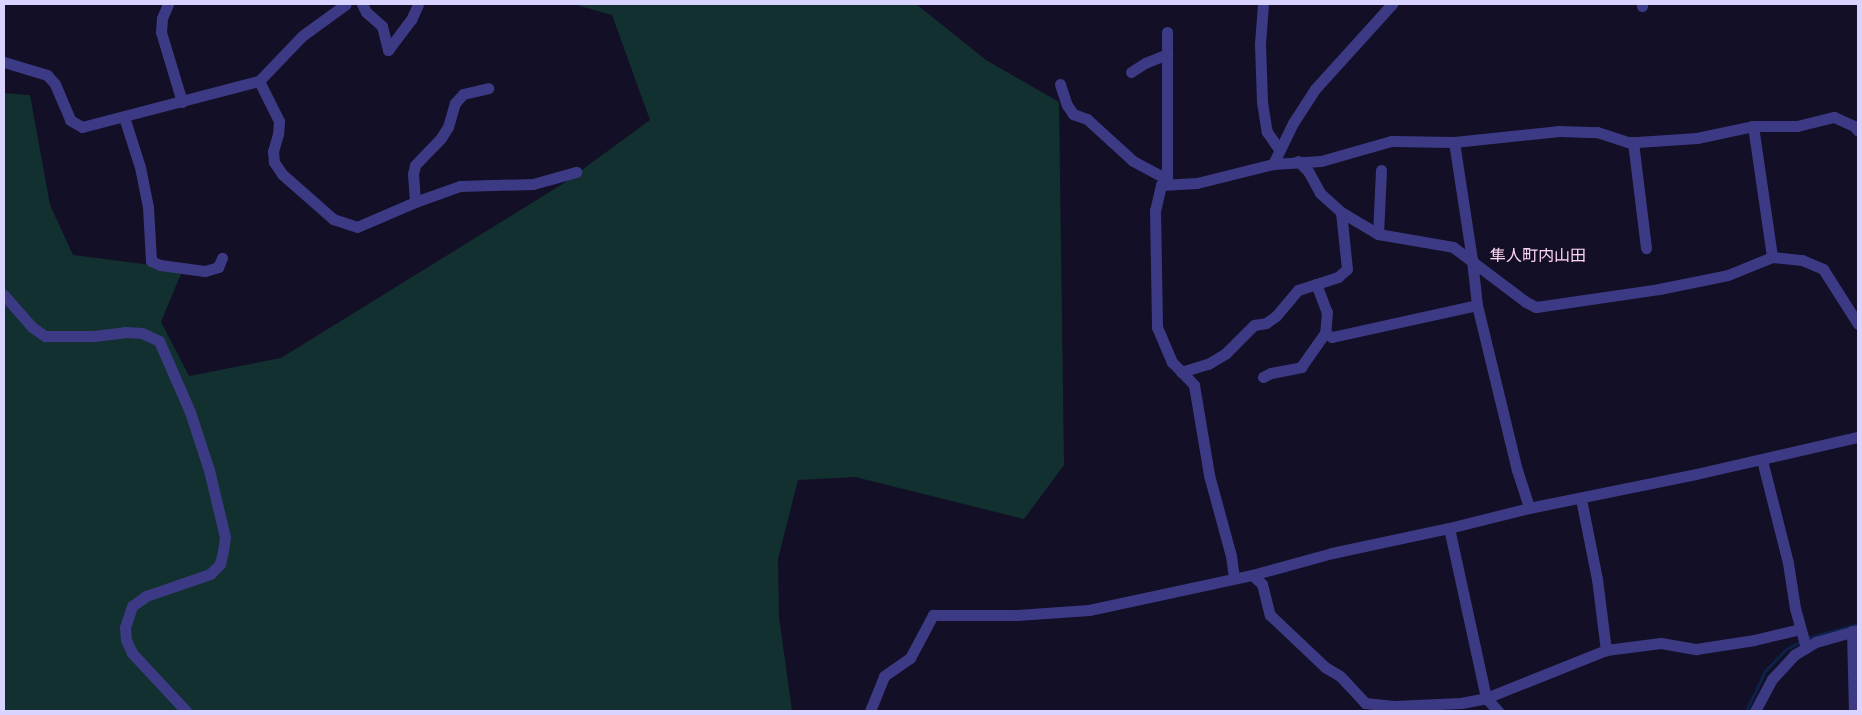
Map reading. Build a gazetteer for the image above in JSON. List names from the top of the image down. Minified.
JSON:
{"districts":["隼人町内山田"]}
